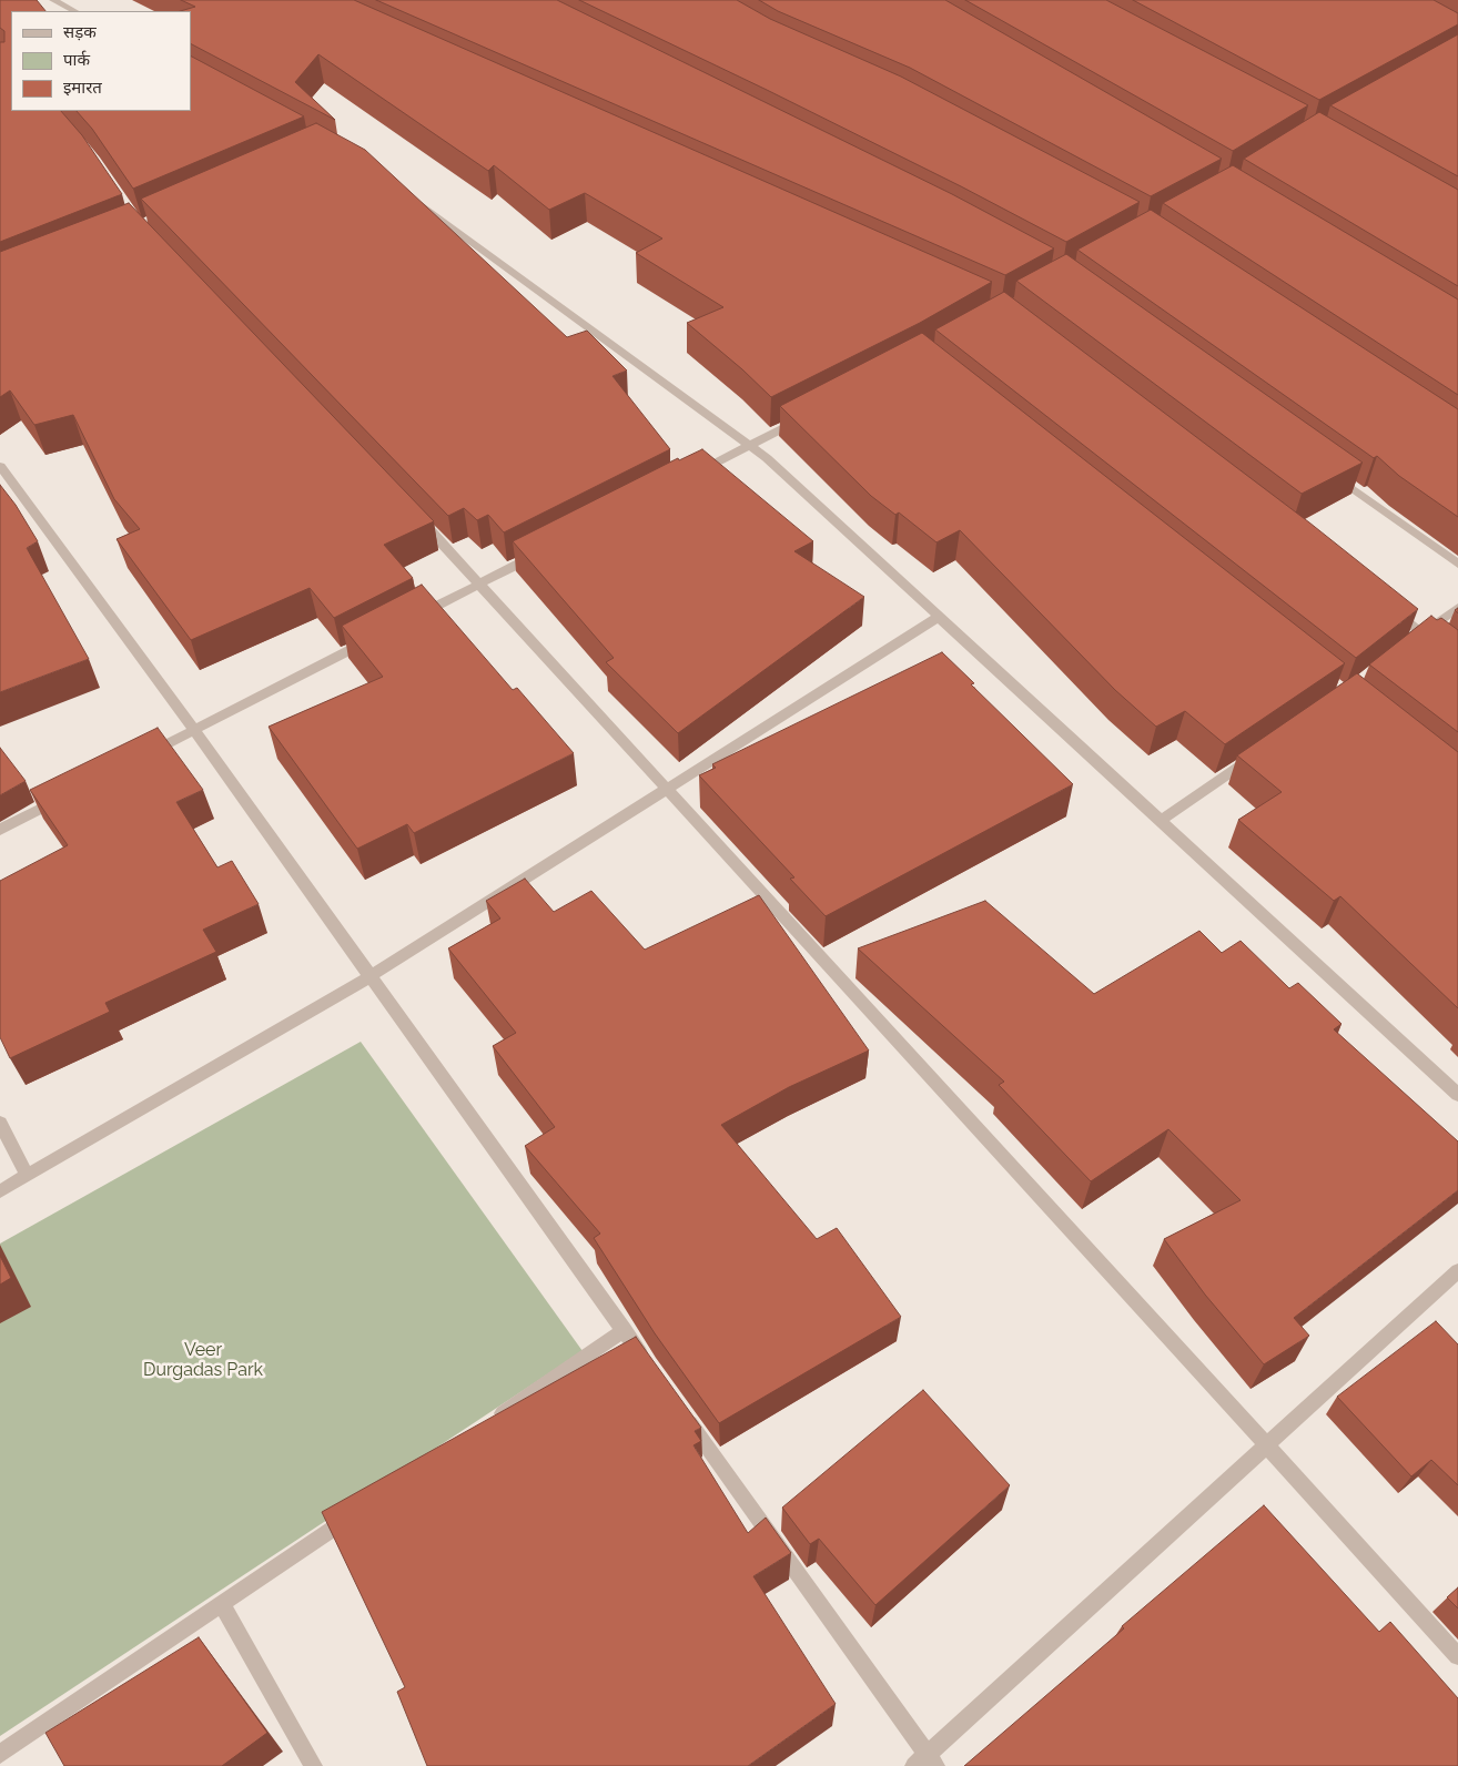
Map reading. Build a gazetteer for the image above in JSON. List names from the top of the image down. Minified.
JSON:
{"parks":["Veer Durgadas Park"],"legend":["सड़क","पार्क","इमारत"]}
